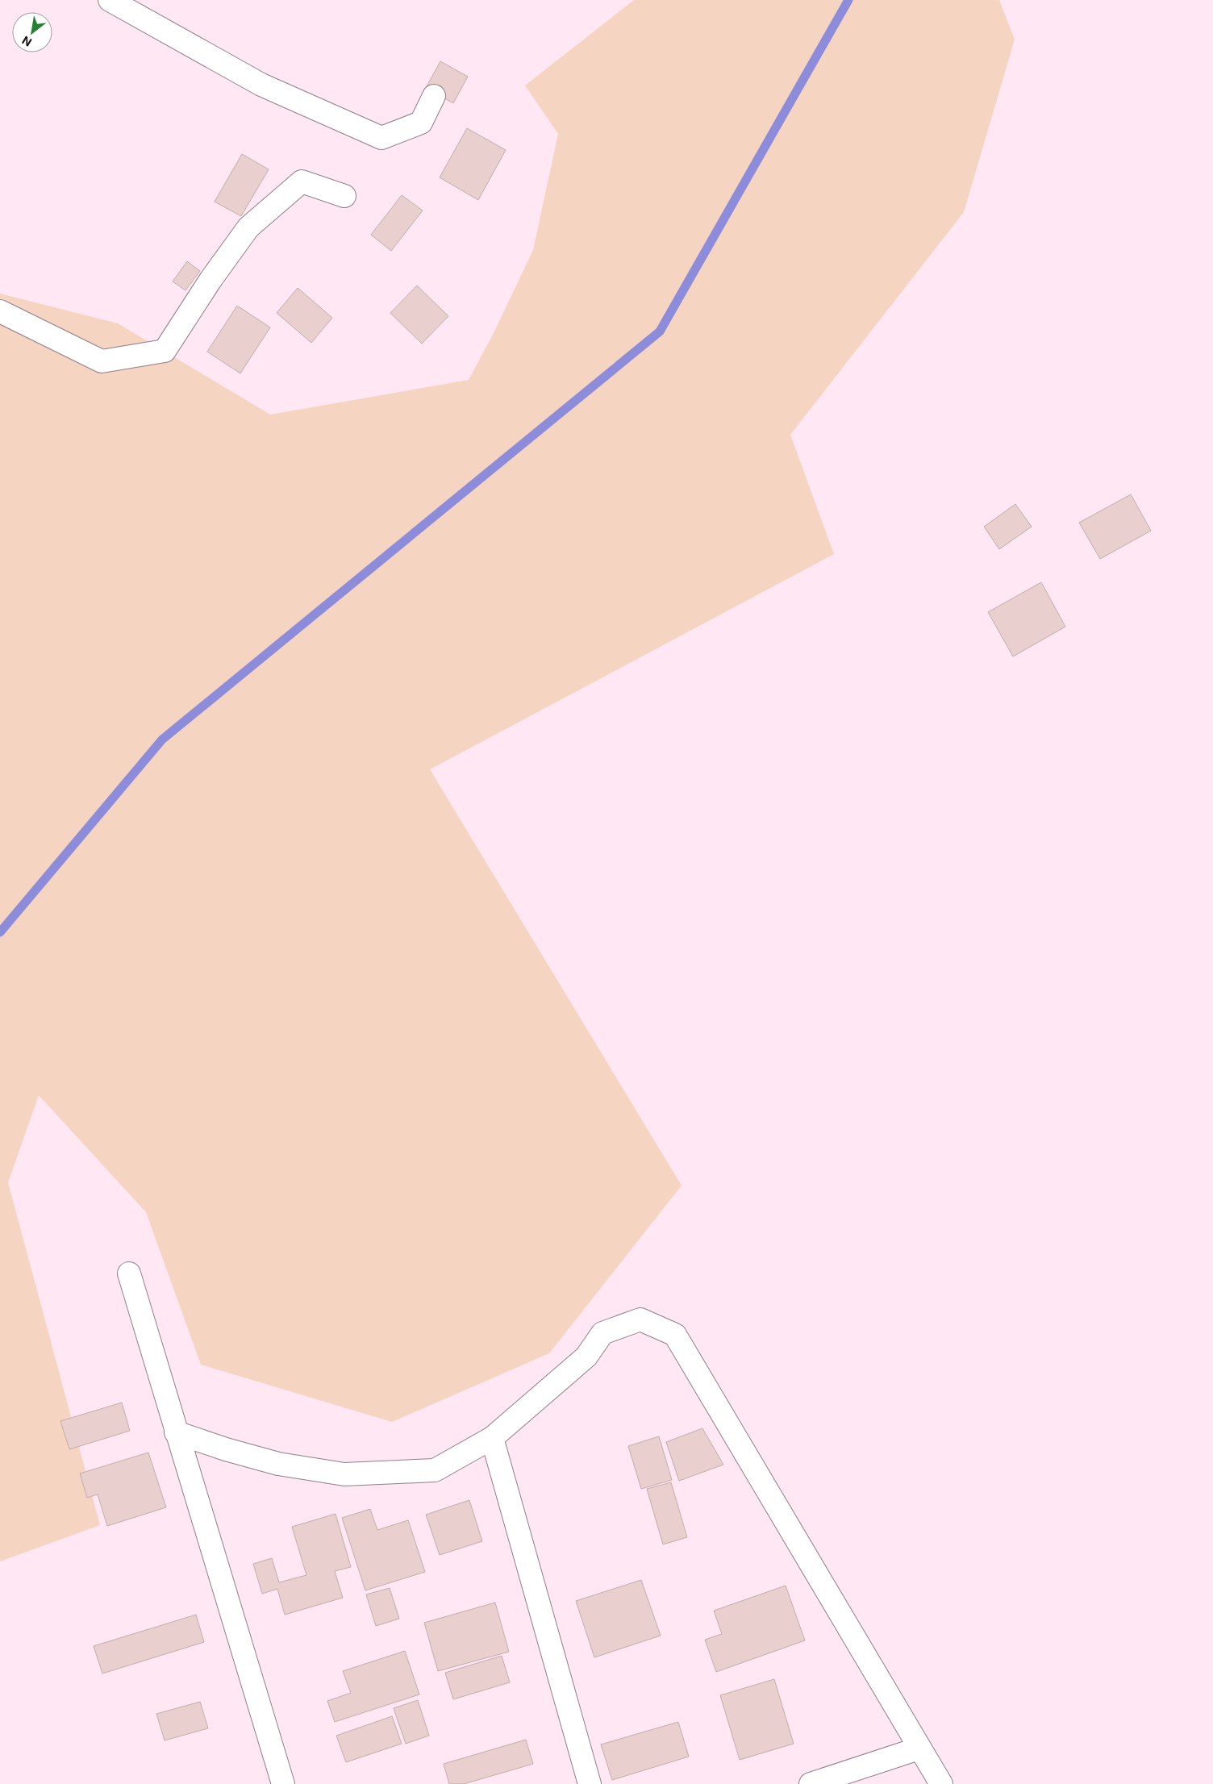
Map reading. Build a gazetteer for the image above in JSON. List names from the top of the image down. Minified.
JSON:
{"north":"bottom left"}
